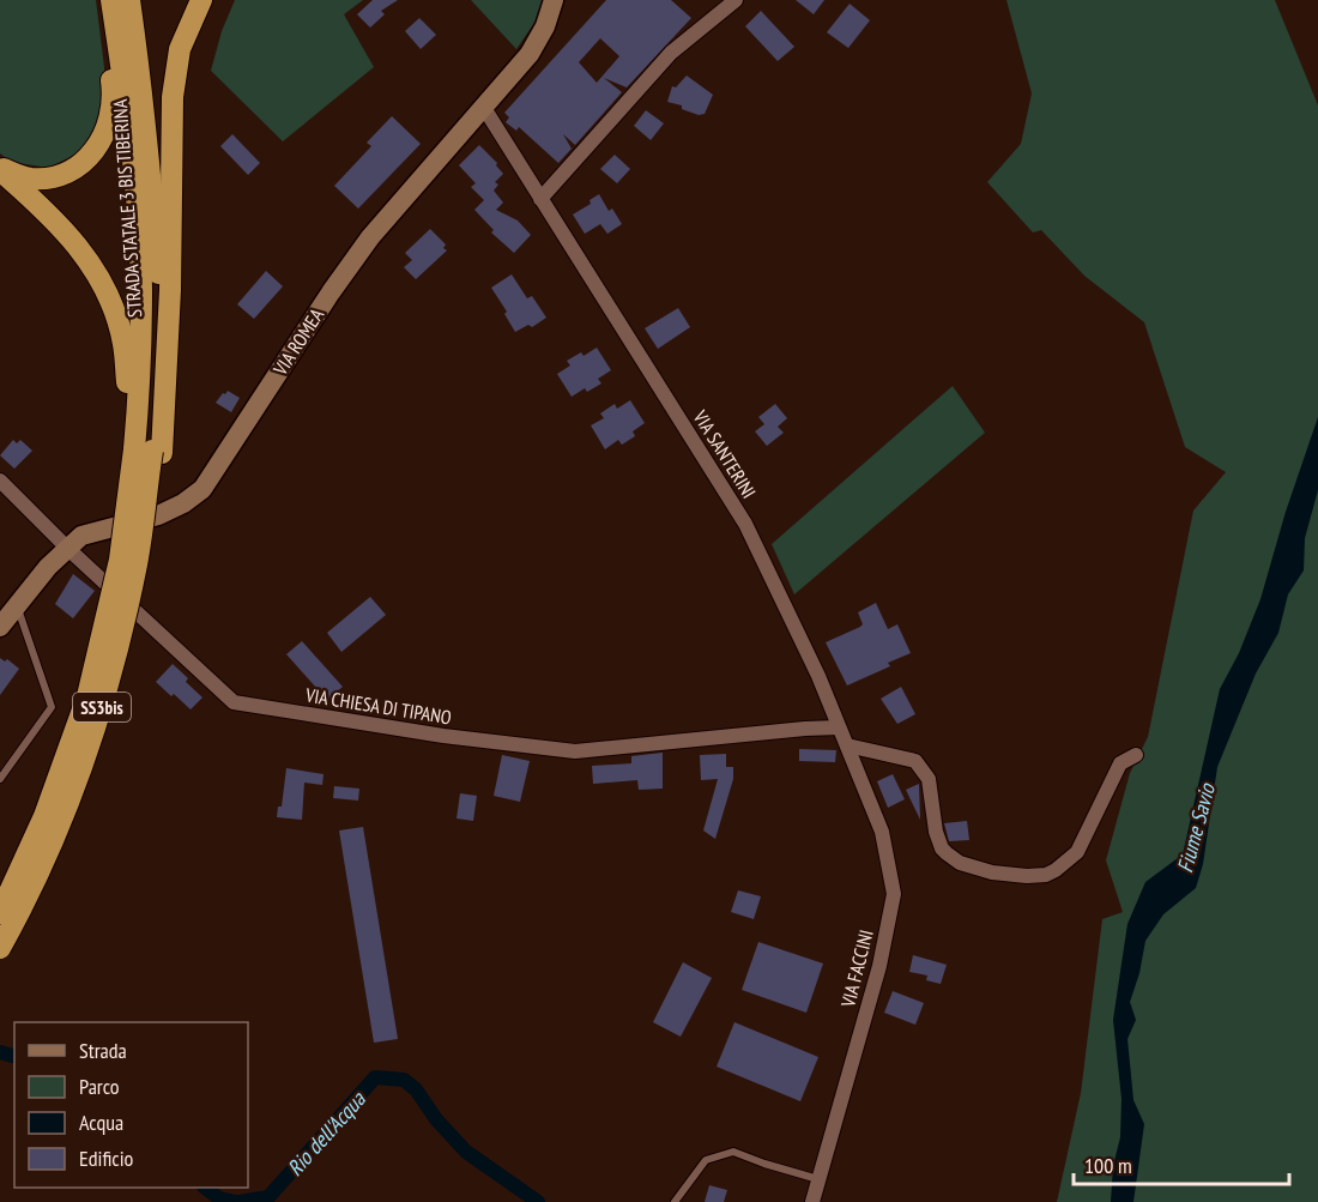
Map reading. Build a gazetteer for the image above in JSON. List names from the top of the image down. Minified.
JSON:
{"streets":{"highway":["STRADA STATALE 3 BIS TIBERINA","SS3bis"],"main road":["VIA ROMEA"],"street":["VIA SANTERINI","VIA CHIESA DI TIPANO","VIA FACCINI"]},"crossings":[["VIA ROMEA","VIA SANTERINI"],["VIA ROMEA","VIA CHIESA DI TIPANO"],["VIA SANTERINI","VIA CHIESA DI TIPANO"],["VIA SANTERINI","VIA FACCINI"]],"water":["Fiume Savio","Rio dell'Acqua"],"legend":["Strada","Parco","Acqua","Edificio"],"scale_bar":"100 m"}
